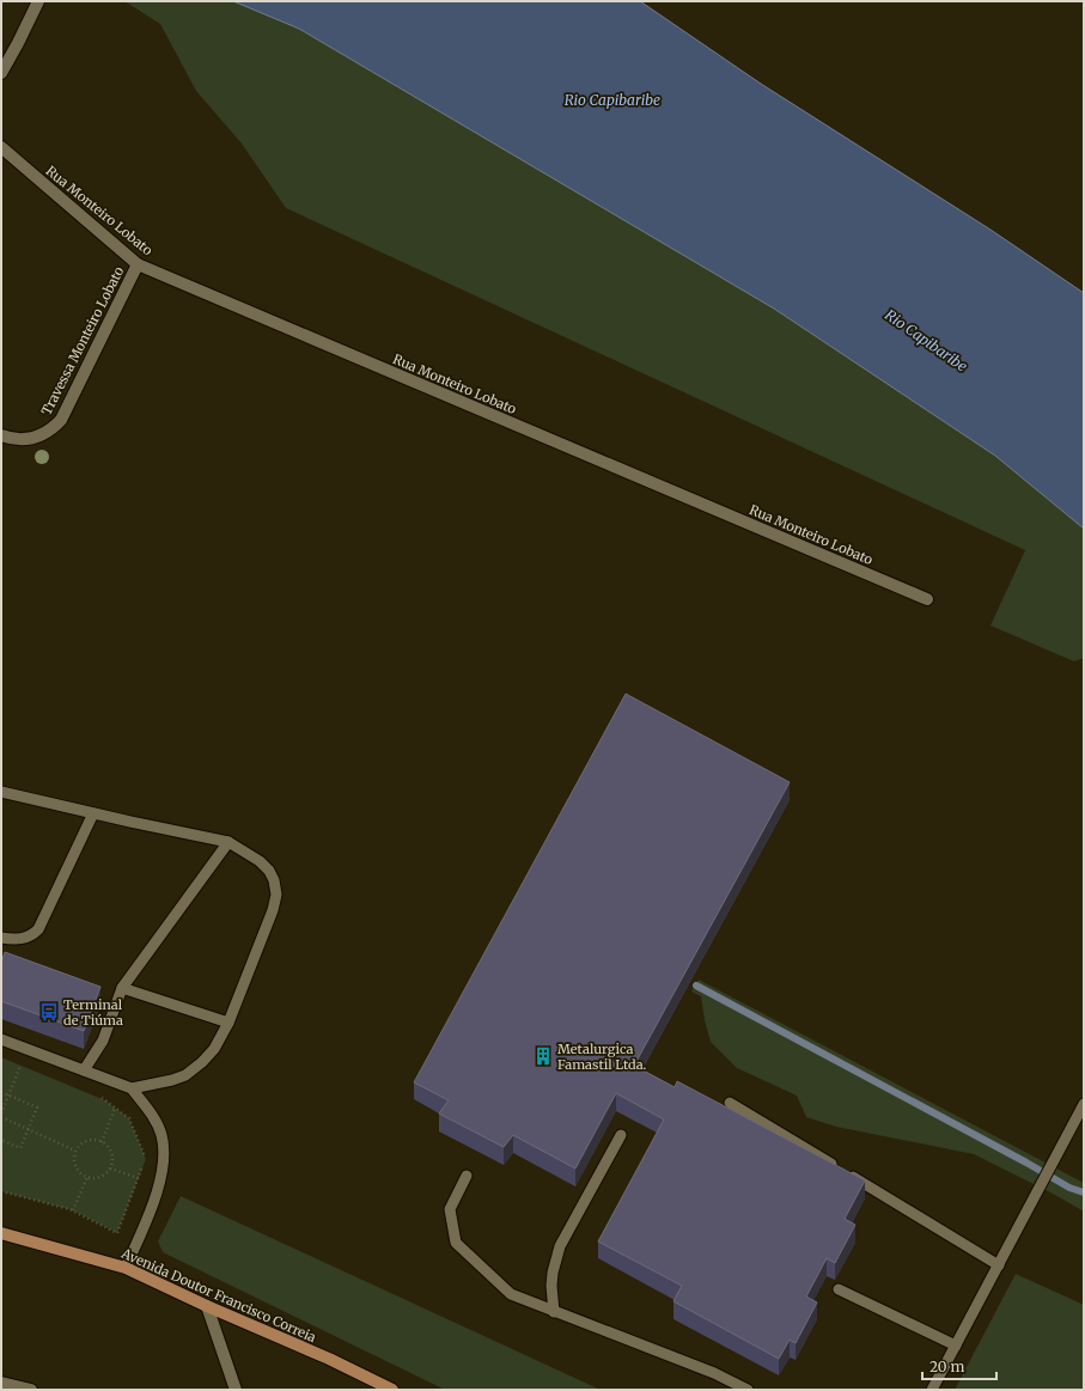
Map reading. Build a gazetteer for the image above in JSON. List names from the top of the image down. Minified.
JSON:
{"streets":{"main road":["Avenida Doutor Francisco Correia"],"street":["Rua Monteiro Lobato","Travessa Monteiro Lobato"]},"crossings":[["Rua Monteiro Lobato","Travessa Monteiro Lobato"]],"water":["Rio Capibaribe"],"places":{"bus stop":["Terminal de Tiúma"],"building":["Metalurgica Famastil Ltda."]},"scale_bar":"20 m"}
